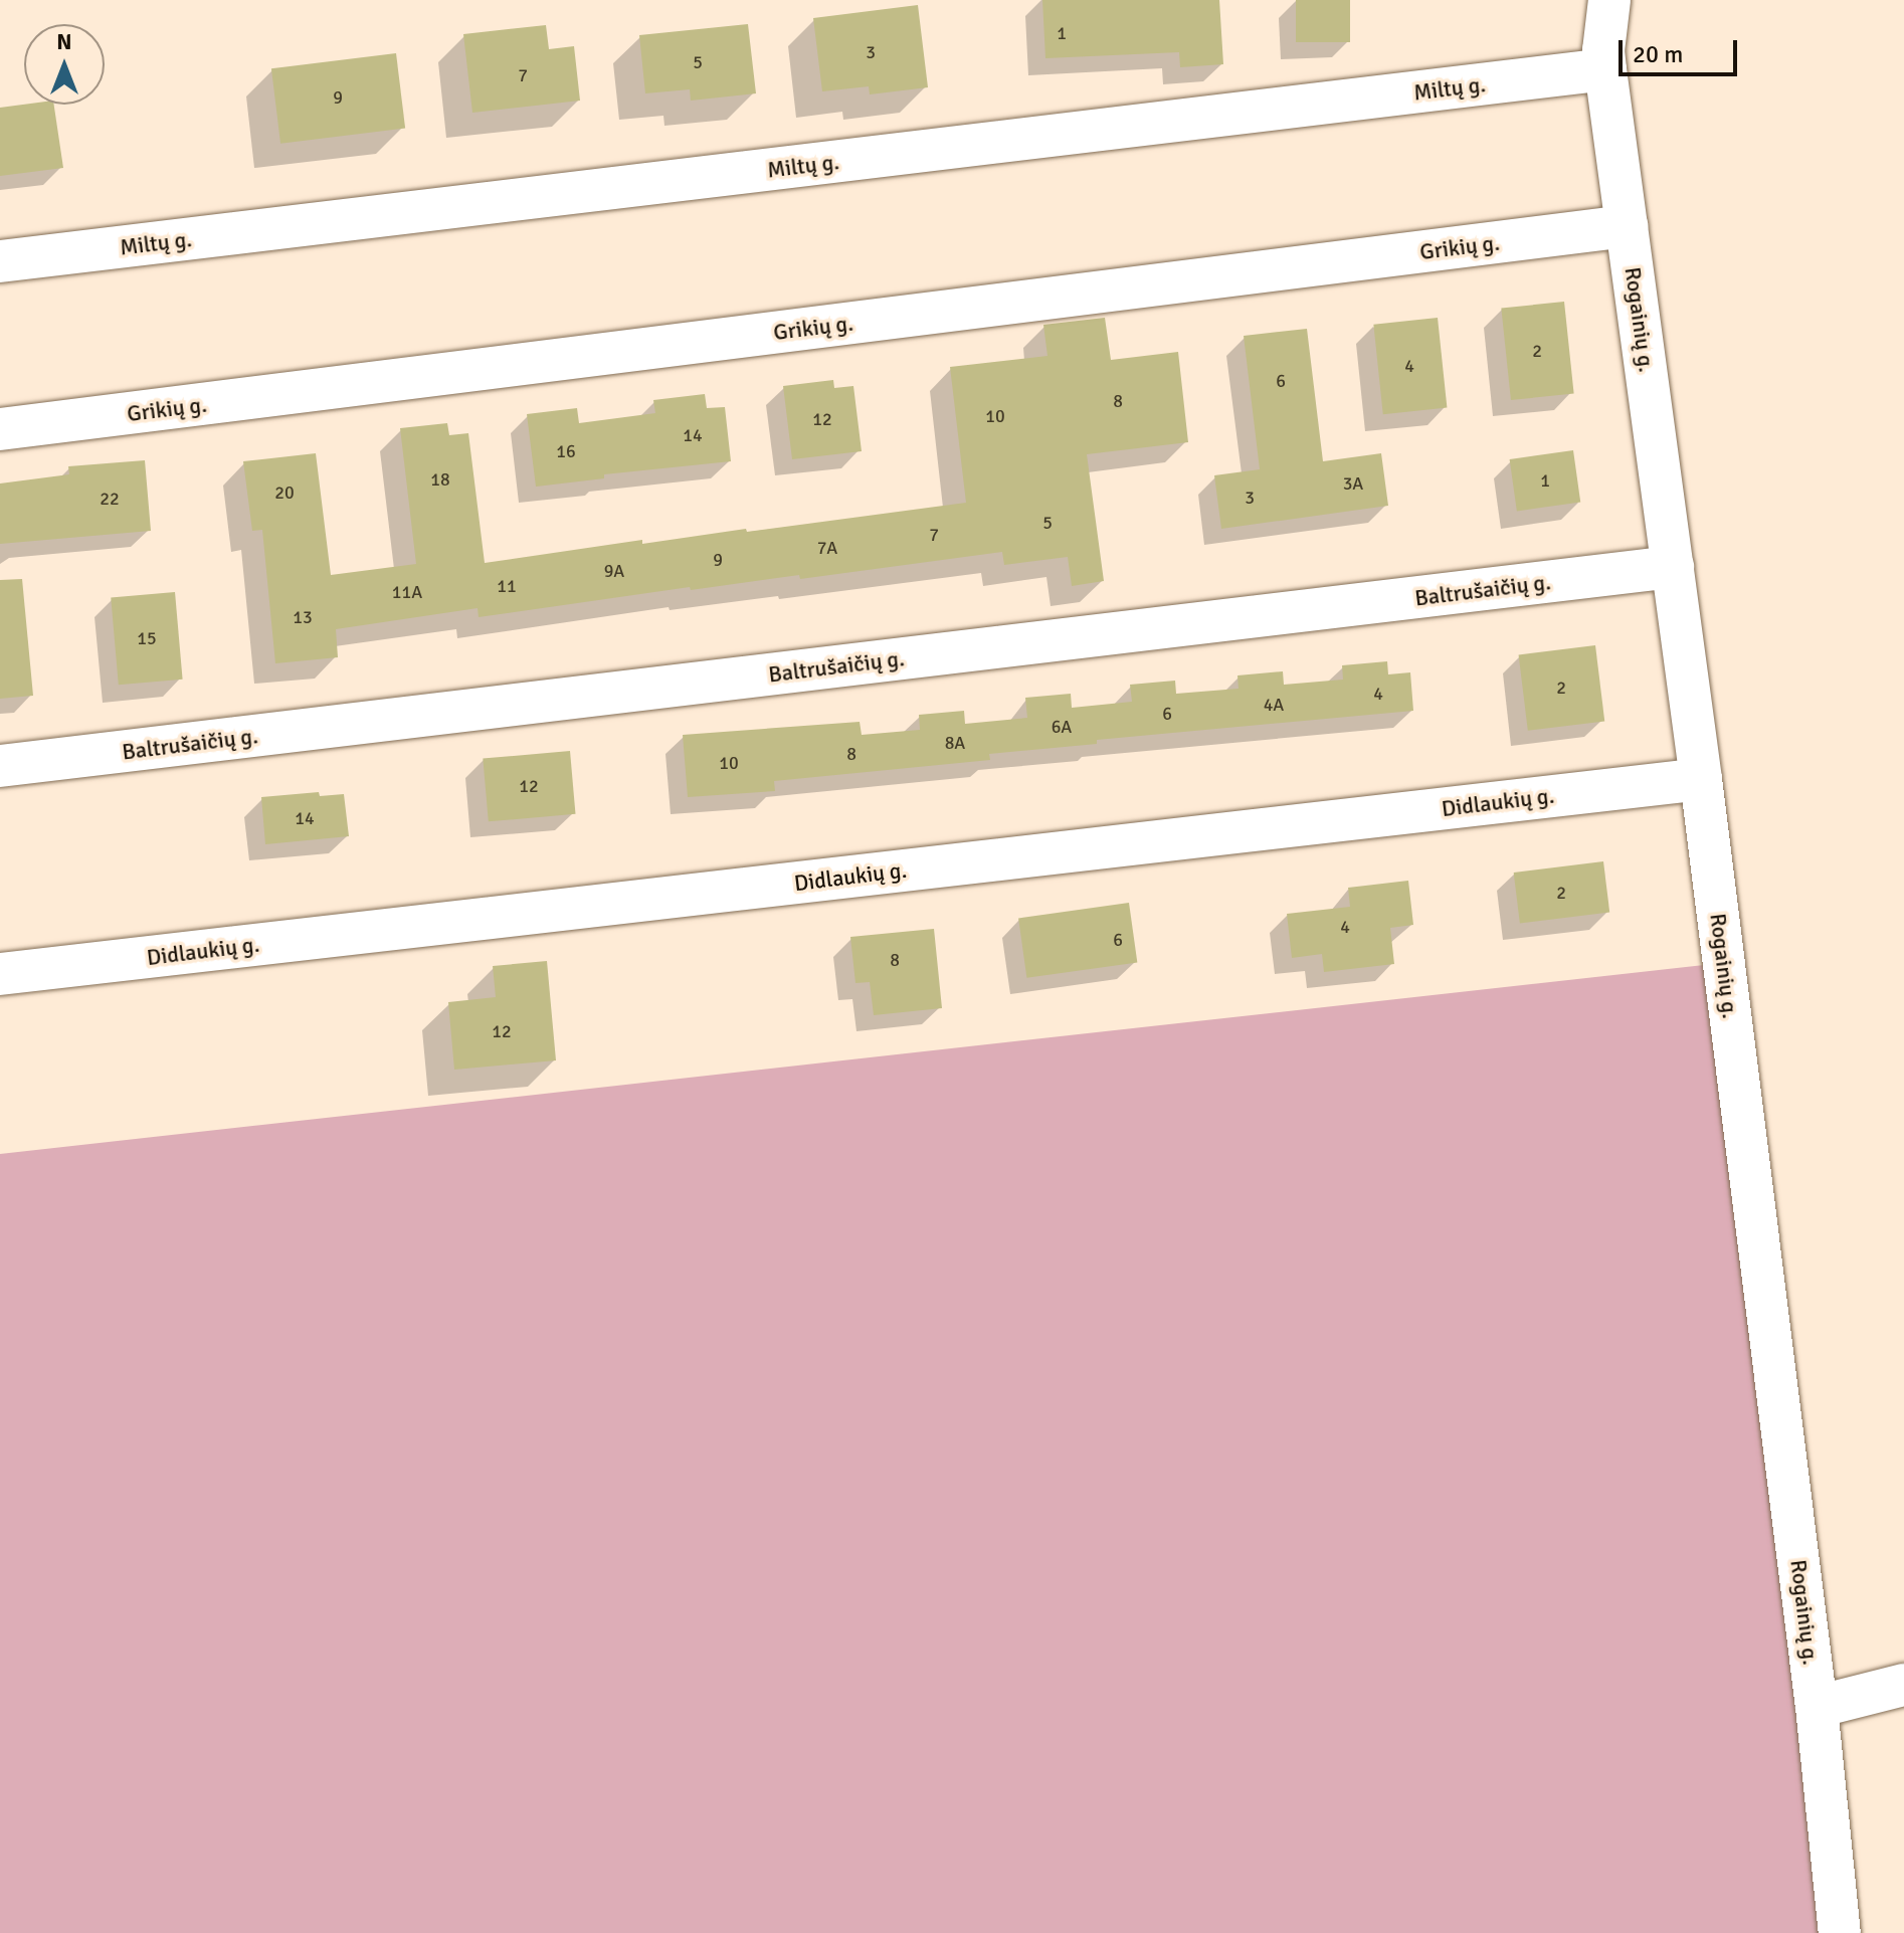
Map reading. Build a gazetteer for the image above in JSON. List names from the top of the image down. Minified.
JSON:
{"streets":{"street":["Miltų g.","Grikių g.","Rogainių g.","Baltrušaičių g.","Didlaukių g."]},"crossings":[["Miltų g.","Rogainių g."],["Grikių g.","Rogainių g."],["Rogainių g.","Baltrušaičių g."],["Rogainių g.","Didlaukių g."]],"house_numbers":["1","3","5","7","9","2","4","6","8","10","12","14","16","18","1","3A","20","3","22","5","7","7A","9","9A","11","11A","13","15","2","4","4A","6","6A","8A","8","10","12","14","2","4","6","8","12"],"scale_bar":"20 m","north":"top"}
